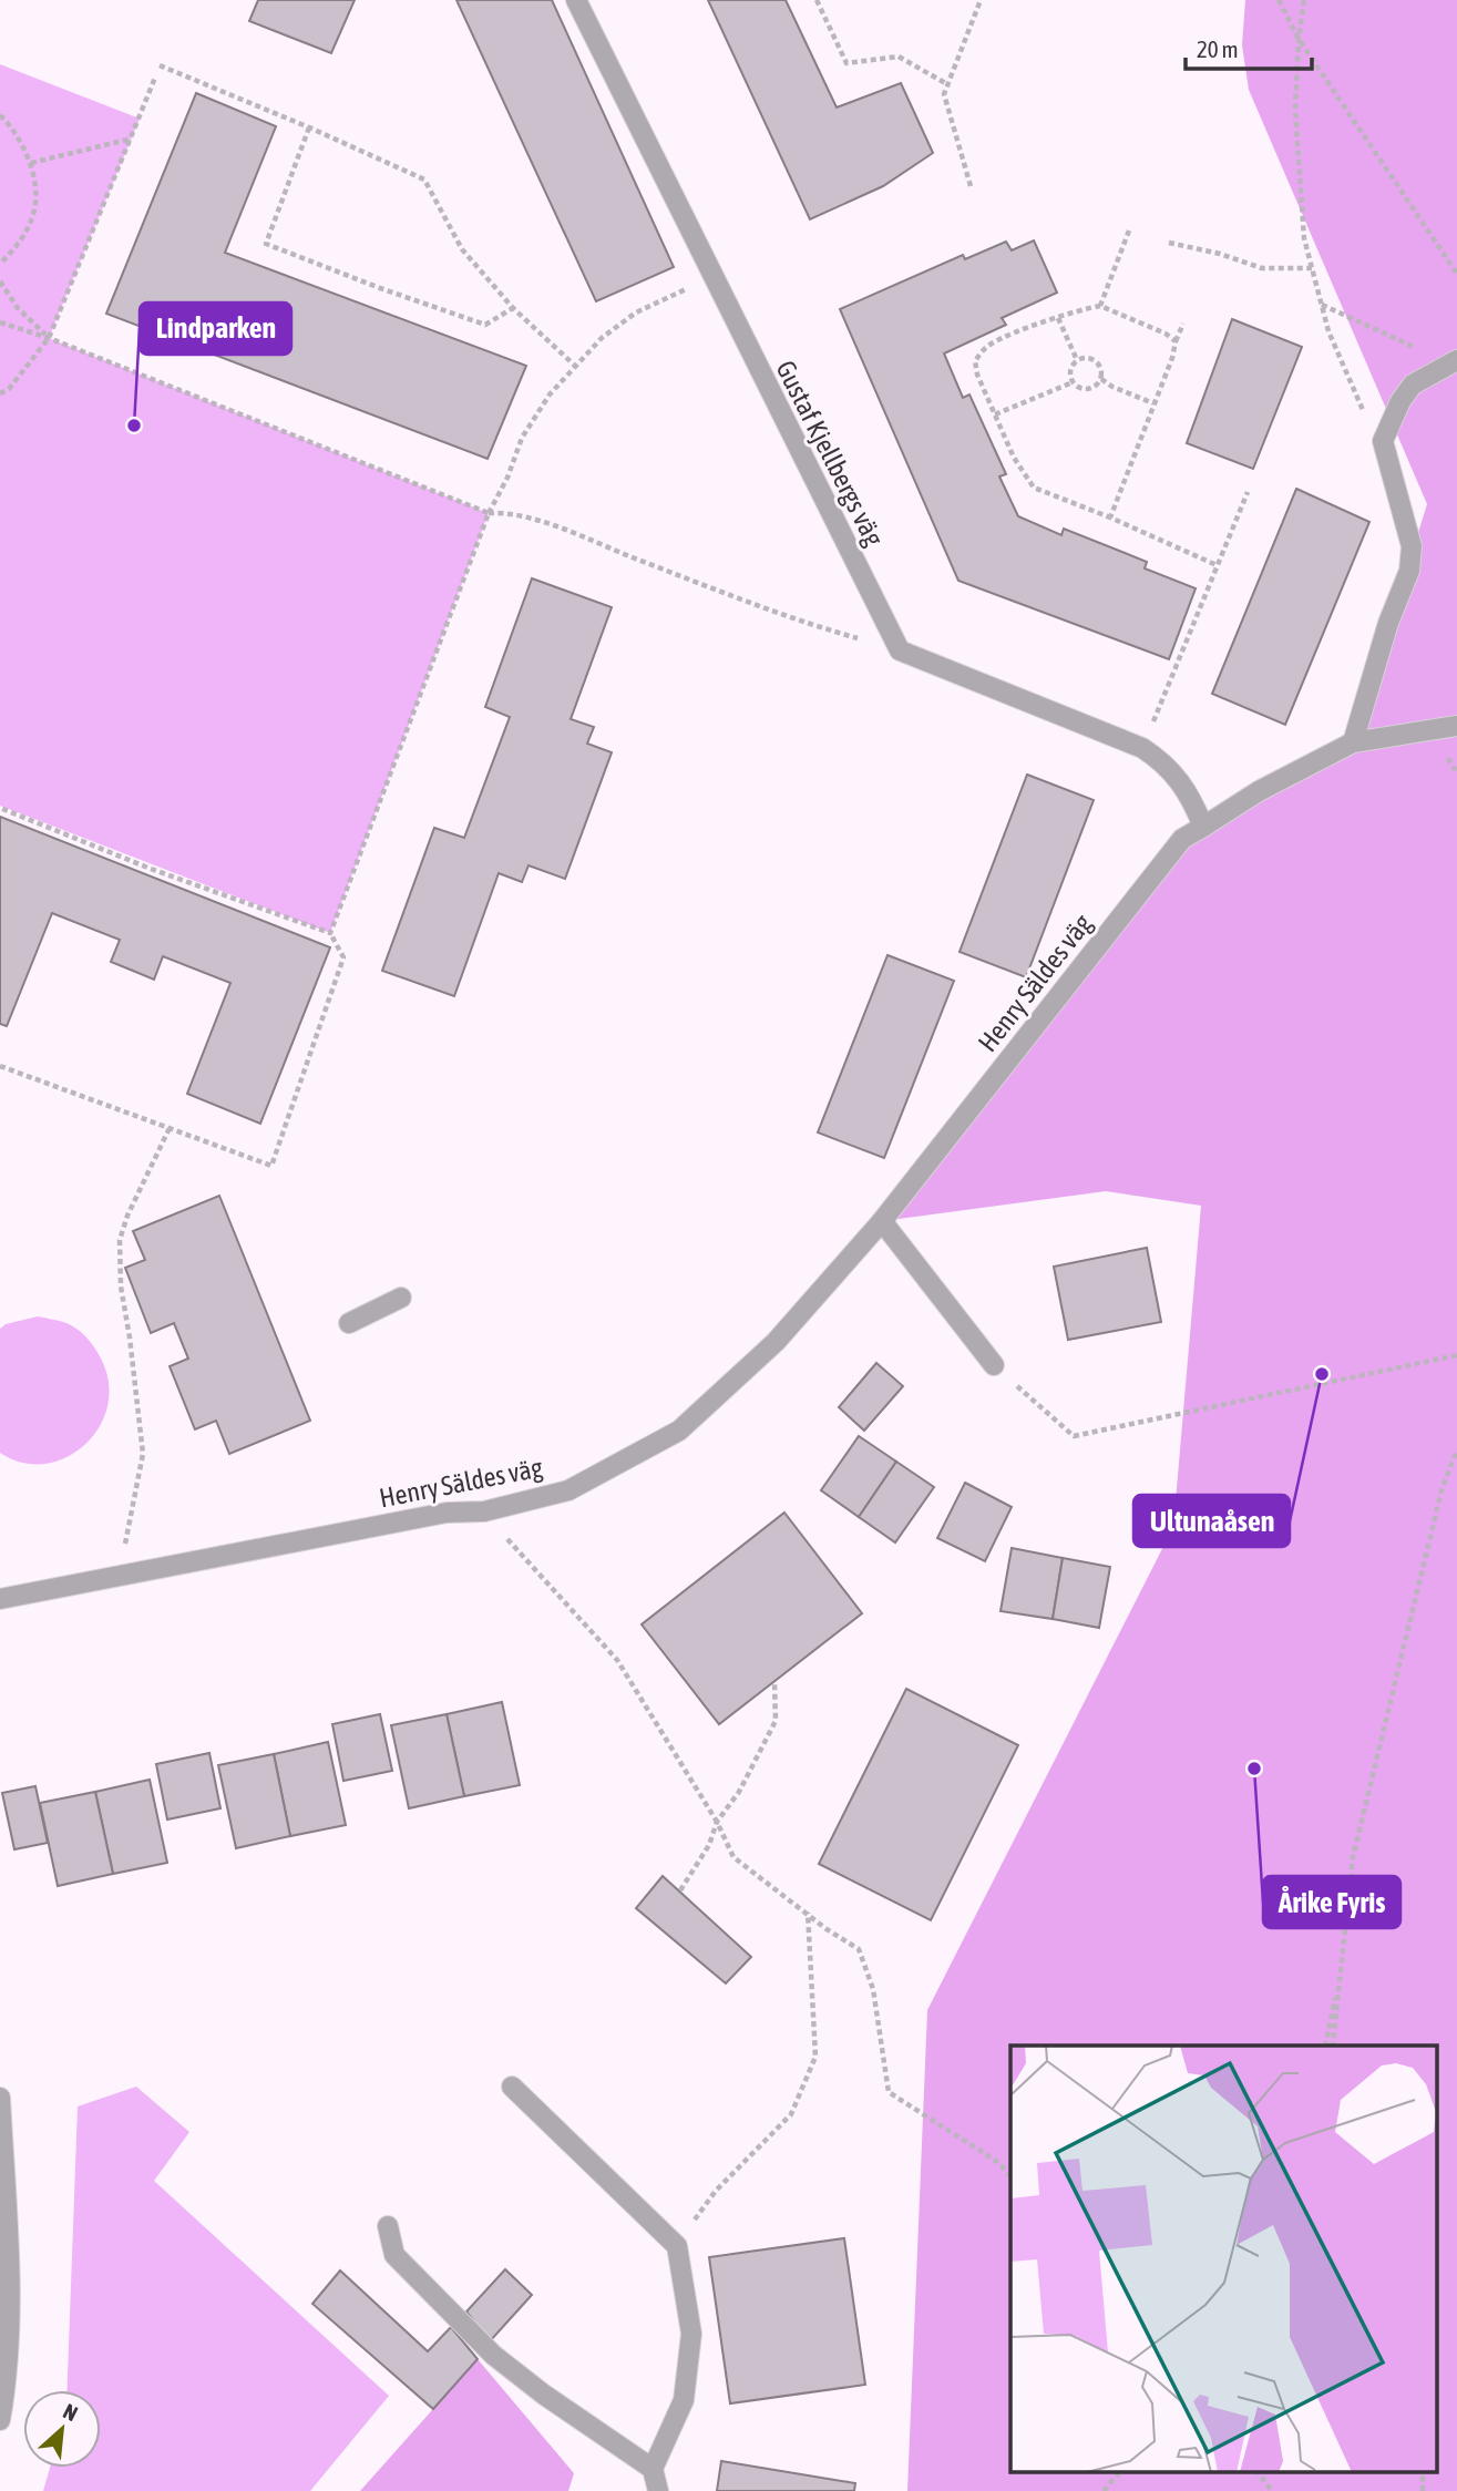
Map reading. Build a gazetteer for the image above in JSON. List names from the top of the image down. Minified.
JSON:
{"streets":{"street":["Gustaf Kjellbergs väg","Henry Säldes väg"]},"places":["Lindparken","Ultunaåsen","Årike Fyris"],"scale_bar":"20 m","north":"top right"}
